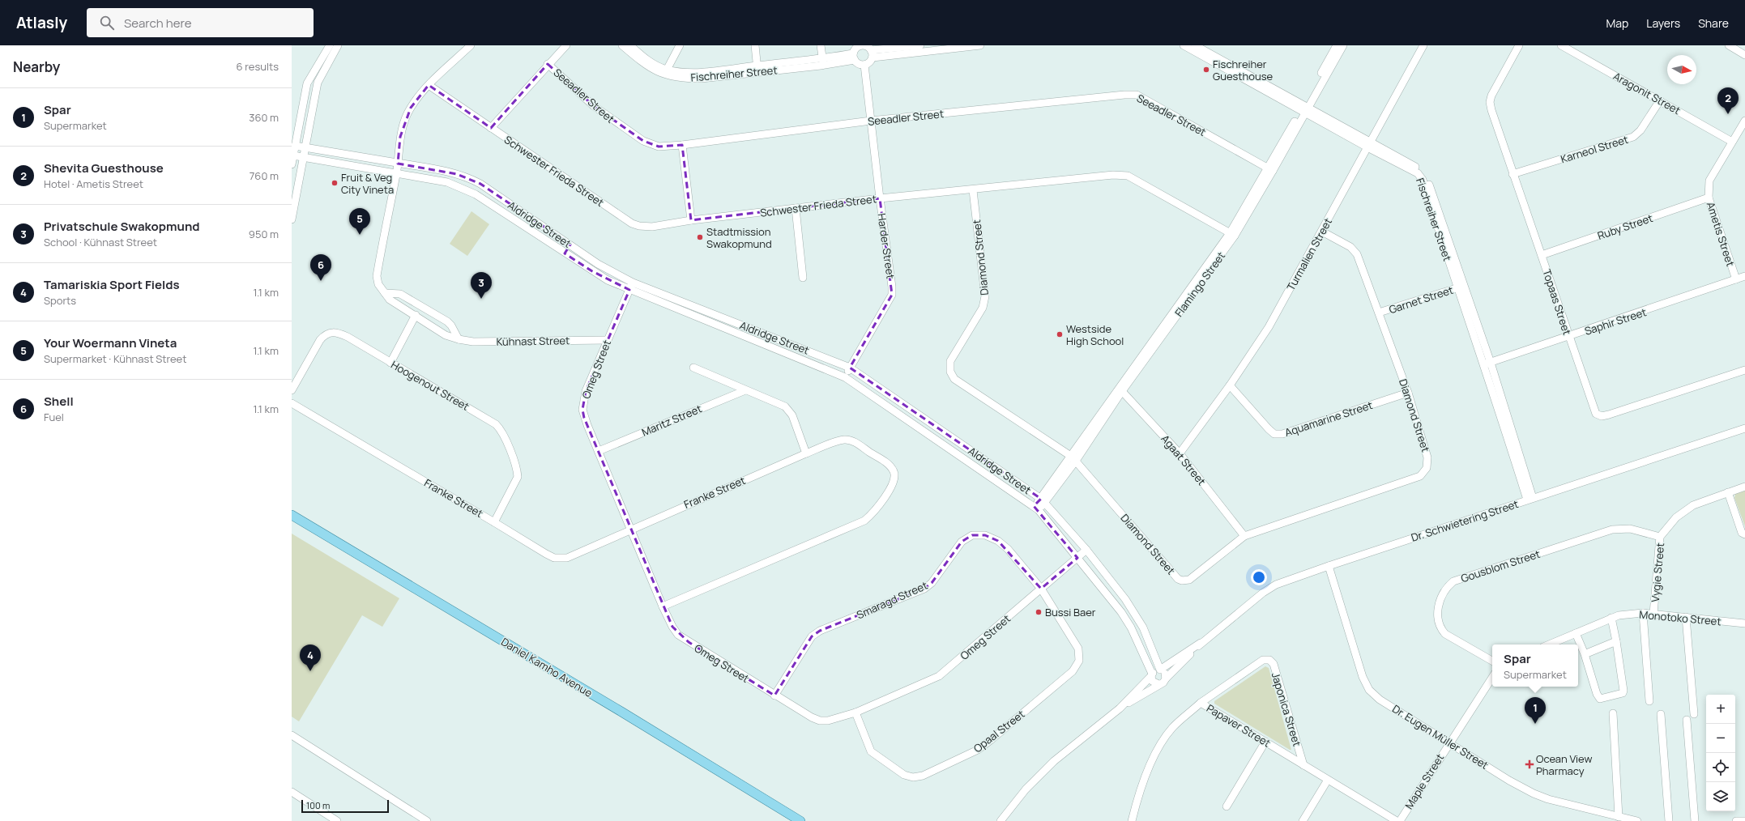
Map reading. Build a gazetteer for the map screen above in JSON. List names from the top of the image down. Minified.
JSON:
{"streets":{"main road":["Daniel Kamho Avenue"],"street":["Fischreiher Street","Aragonit Street","Seeadler Street","Karneol Street","Schwester Frieda Street","Aldridge Street","Ruby Street","Ametis Street","Harder Street","Turmalien Street","Diamond Street","Flamingo Street","Garnet Street","Topaas Street","Saphir Street","Kühnast Street","Omeg Street","Hoogenout Street","Aquamarine Street","Maritz Street","Agaat Street","Franke Street","Dr. Schwietering Street","Gousblom Street","Vygie Street","Smaragd Street","Monotoko Street","Japonica Street","Papaver Street","Opaal Street","Dr. Eugen Müller Street","Maple Street"]},"crossings":[["Fischreiher Street","Harder Street"],["Fischreiher Street","Turmalien Street"],["Fischreiher Street","Flamingo Street"],["Fischreiher Street","Garnet Street"],["Fischreiher Street","Saphir Street"],["Fischreiher Street","Dr. Schwietering Street"],["Aragonit Street","Karneol Street"],["Aragonit Street","Ametis Street"],["Seeadler Street","Harder Street"],["Seeadler Street","Flamingo Street"],["Karneol Street","Topaas Street"],["Schwester Frieda Street","Harder Street"],["Schwester Frieda Street","Diamond Street"],["Schwester Frieda Street","Flamingo Street"],["Schwester Frieda Street","Kühnast Street"],["Aldridge Street","Harder Street"],["Aldridge Street","Flamingo Street"],["Aldridge Street","Kühnast Street"],["Aldridge Street","Omeg Street"],["Aldridge Street","Dr. Schwietering Street"],["Ruby Street","Ametis Street"],["Ruby Street","Topaas Street"],["Ametis Street","Saphir Street"],["Turmalien Street","Diamond Street"],["Turmalien Street","Aquamarine Street"],["Turmalien Street","Agaat Street"],["Diamond Street","Flamingo Street"],["Diamond Street","Garnet Street"],["Diamond Street","Aquamarine Street"],["Diamond Street","Agaat Street"],["Flamingo Street","Agaat Street"],["Topaas Street","Saphir Street"],["Kühnast Street","Omeg Street"],["Omeg Street","Maritz Street"],["Omeg Street","Franke Street"],["Omeg Street","Smaragd Street"],["Omeg Street","Opaal Street"],["Hoogenout Street","Franke Street"],["Dr. Schwietering Street","Dr. Eugen Müller Street"],["Gousblom Street","Vygie Street"],["Vygie Street","Monotoko Street"],["Smaragd Street","Opaal Street"],["Japonica Street","Papaver Street"],["Dr. Eugen Müller Street","Maple Street"]],"places":{"other":["Fischreiher Guesthouse","Fruit & Veg City Vineta","Stadtmission Swakopmund","Westside High School","Bussi Baer"],"health":["Ocean View Pharmacy"]},"scale_bar":"100 m","north":"right","page":{"header":"Atlasly","search":"Search here","nav":["Map","Layers","Share"],"heading":["Nearby","6 results"],"list":[{"mark":"1","name":"Spar","note":"Supermarket","value":"360 m"},{"mark":"2","name":"Shevita Guesthouse","note":"Hotel · Ametis Street","value":"760 m"},{"mark":"3","name":"Privatschule Swakopmund","note":"School · Kühnast Street","value":"950 m"},{"mark":"4","name":"Tamariskia Sport Fields","note":"Sports","value":"1.1 km"},{"mark":"5","name":"Your Woermann Vineta","note":"Supermarket · Kühnast Street","value":"1.1 km"},{"mark":"6","name":"Shell","note":"Fuel","value":"1.1 km"}],"pins":["2","5","6","3","4","1"],"popup":["Spar","Supermarket"],"map_buttons":["+","−"],"scale":"100 m"}}
